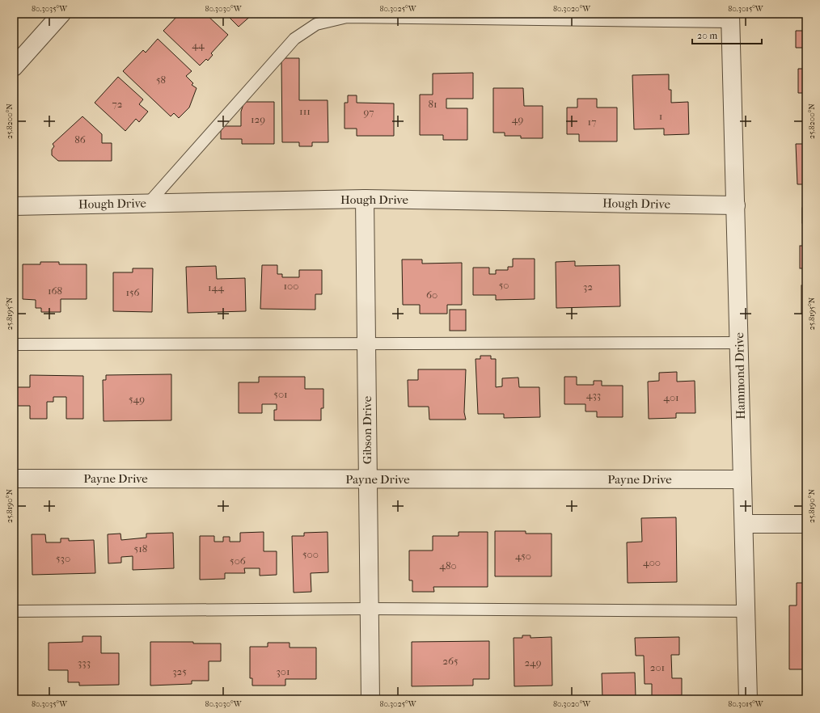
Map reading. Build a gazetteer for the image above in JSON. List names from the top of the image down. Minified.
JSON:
{"streets":{"street":["Hough Drive","Hammond Drive","Gibson Drive","Payne Drive"]},"crossings":[["Hough Drive","Hammond Drive"],["Hough Drive","Gibson Drive"],["Hammond Drive","Payne Drive"],["Gibson Drive","Payne Drive"]],"house_numbers":["44","58","72","81","111","97","1","129","49","17","86","50","100","32","144","168","156","60","501","433","401","549","518","500","450","530","506","400","480","265","333","249","201","325","301"],"scale_bar":"20 m","coordinates":["80.3035°W","80.3030°W","80.3025°W","80.3020°W","80.3015°W","25.8200°N","25.8195°N","25.8190°N"]}
